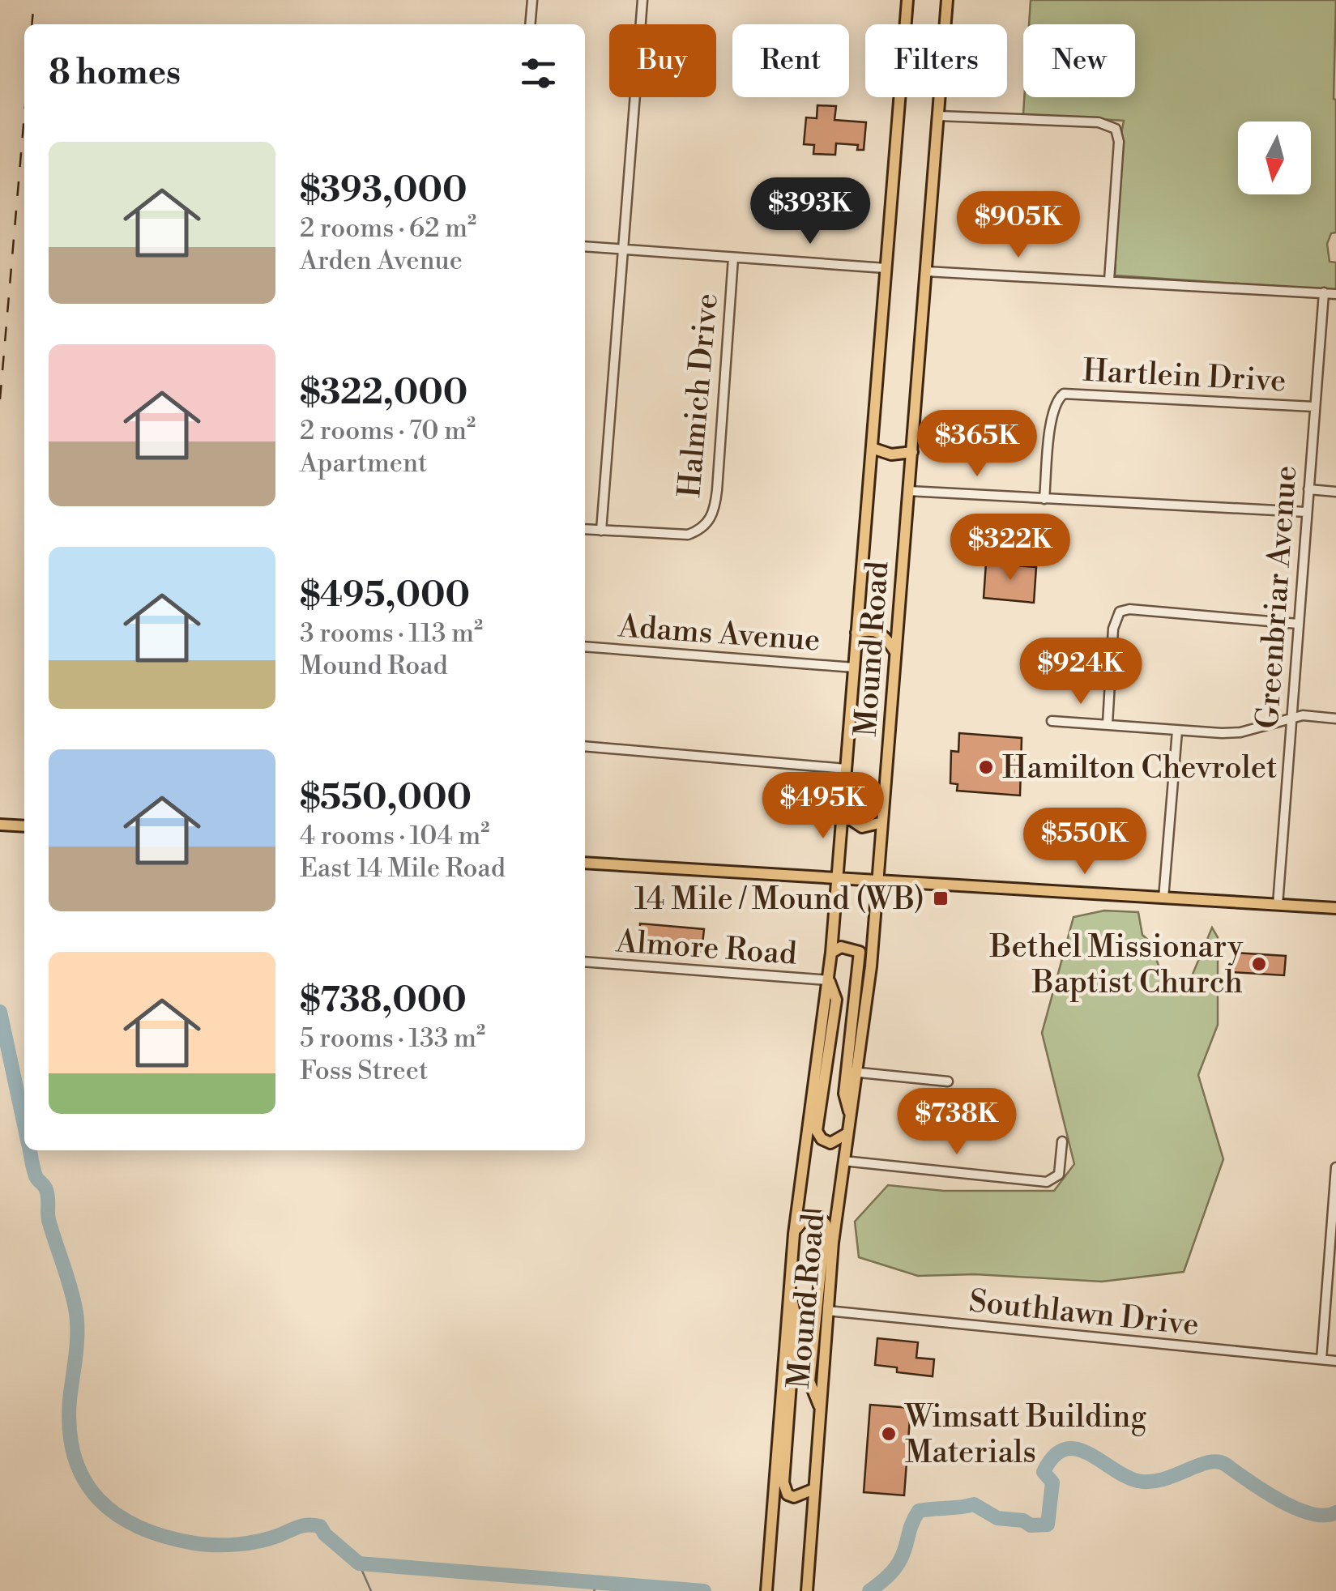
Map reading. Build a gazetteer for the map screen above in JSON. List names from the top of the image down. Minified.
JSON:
{"streets":{"main road":["Mound Road"],"street":["Hartlein Drive","Halmich Drive","Greenbriar Avenue","Adams Avenue","Almore Road","Southlawn Drive"]},"crossings":[["Hartlein Drive","Greenbriar Avenue"],["Adams Avenue","Mound Road"],["Mound Road","Almore Road"],["Mound Road","Southlawn Drive"]],"places":{"other":["Hamilton Chevrolet","Bethel Missionary Baptist Church","Wimsatt Building Materials"],"transit":["14 Mile / Mound (WB)"]},"north":"bottom","page":{"chip":["Buy","Rent","Filters","New"],"heading":"8 homes","list":[{"name":"$393,000","note":"2 rooms · 62 m² · Arden Avenue"},{"name":"$322,000","note":"2 rooms · 70 m² · Apartment"},{"name":"$495,000","note":"3 rooms · 113 m² · Mound Road"},{"name":"$550,000","note":"4 rooms · 104 m² · East 14 Mile Road"},{"name":"$738,000","note":"5 rooms · 133 m² · Foss Street"}],"price":["$393K","$905K","$365K","$322K","$924K","$495K","$550K","$738K"]}}
